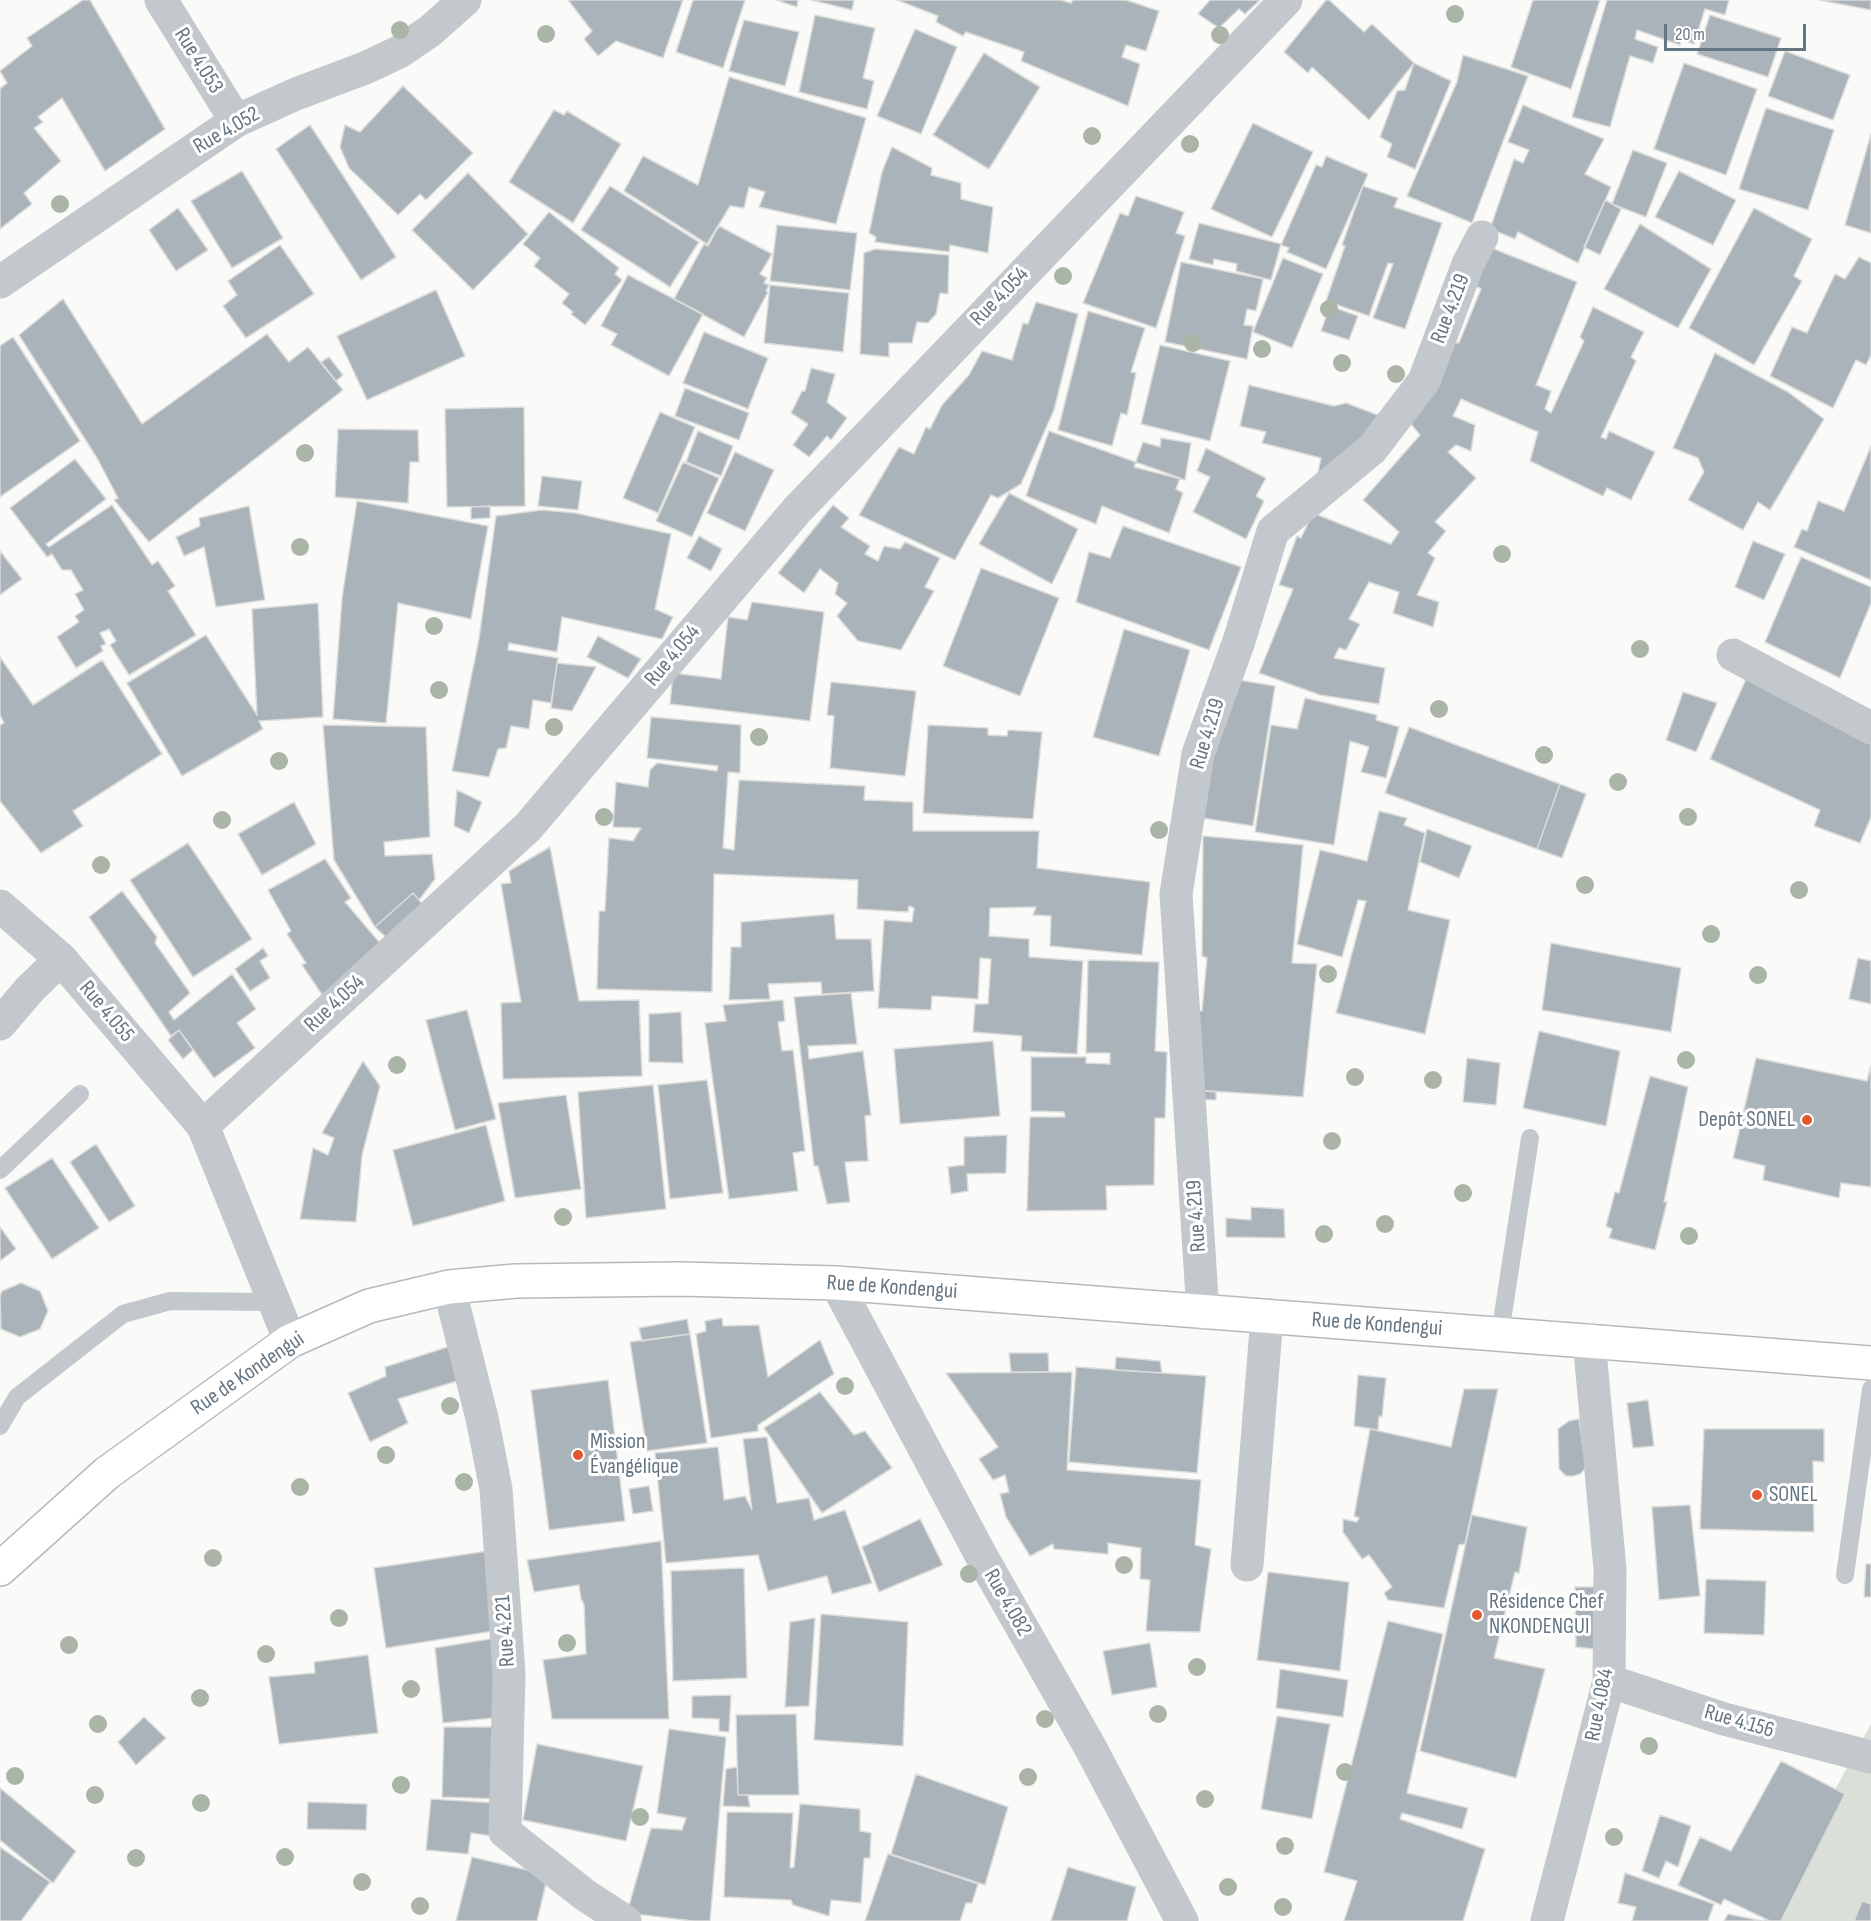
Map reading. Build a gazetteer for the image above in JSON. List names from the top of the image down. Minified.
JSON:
{"streets":{"main road":["Rue de Kondengui"],"street":["Rue 4.053","Rue 4.052","Rue 4.054","Rue 4.219","Rue 4.055","Rue 4.082","Rue 4.221","Rue 4.084","Rue 4.156"]},"crossings":[["Rue 4.053","Rue 4.052"],["Rue 4.054","Rue 4.055"],["Rue 4.219","Rue de Kondengui"],["Rue de Kondengui","Rue 4.082"],["Rue de Kondengui","Rue 4.221"],["Rue de Kondengui","Rue 4.084"],["Rue 4.084","Rue 4.156"]],"places":["Depôt SONEL","Mission Évangélique","SONEL","Résidence Chef NKONDENGUI"],"scale_bar":"20 m"}
